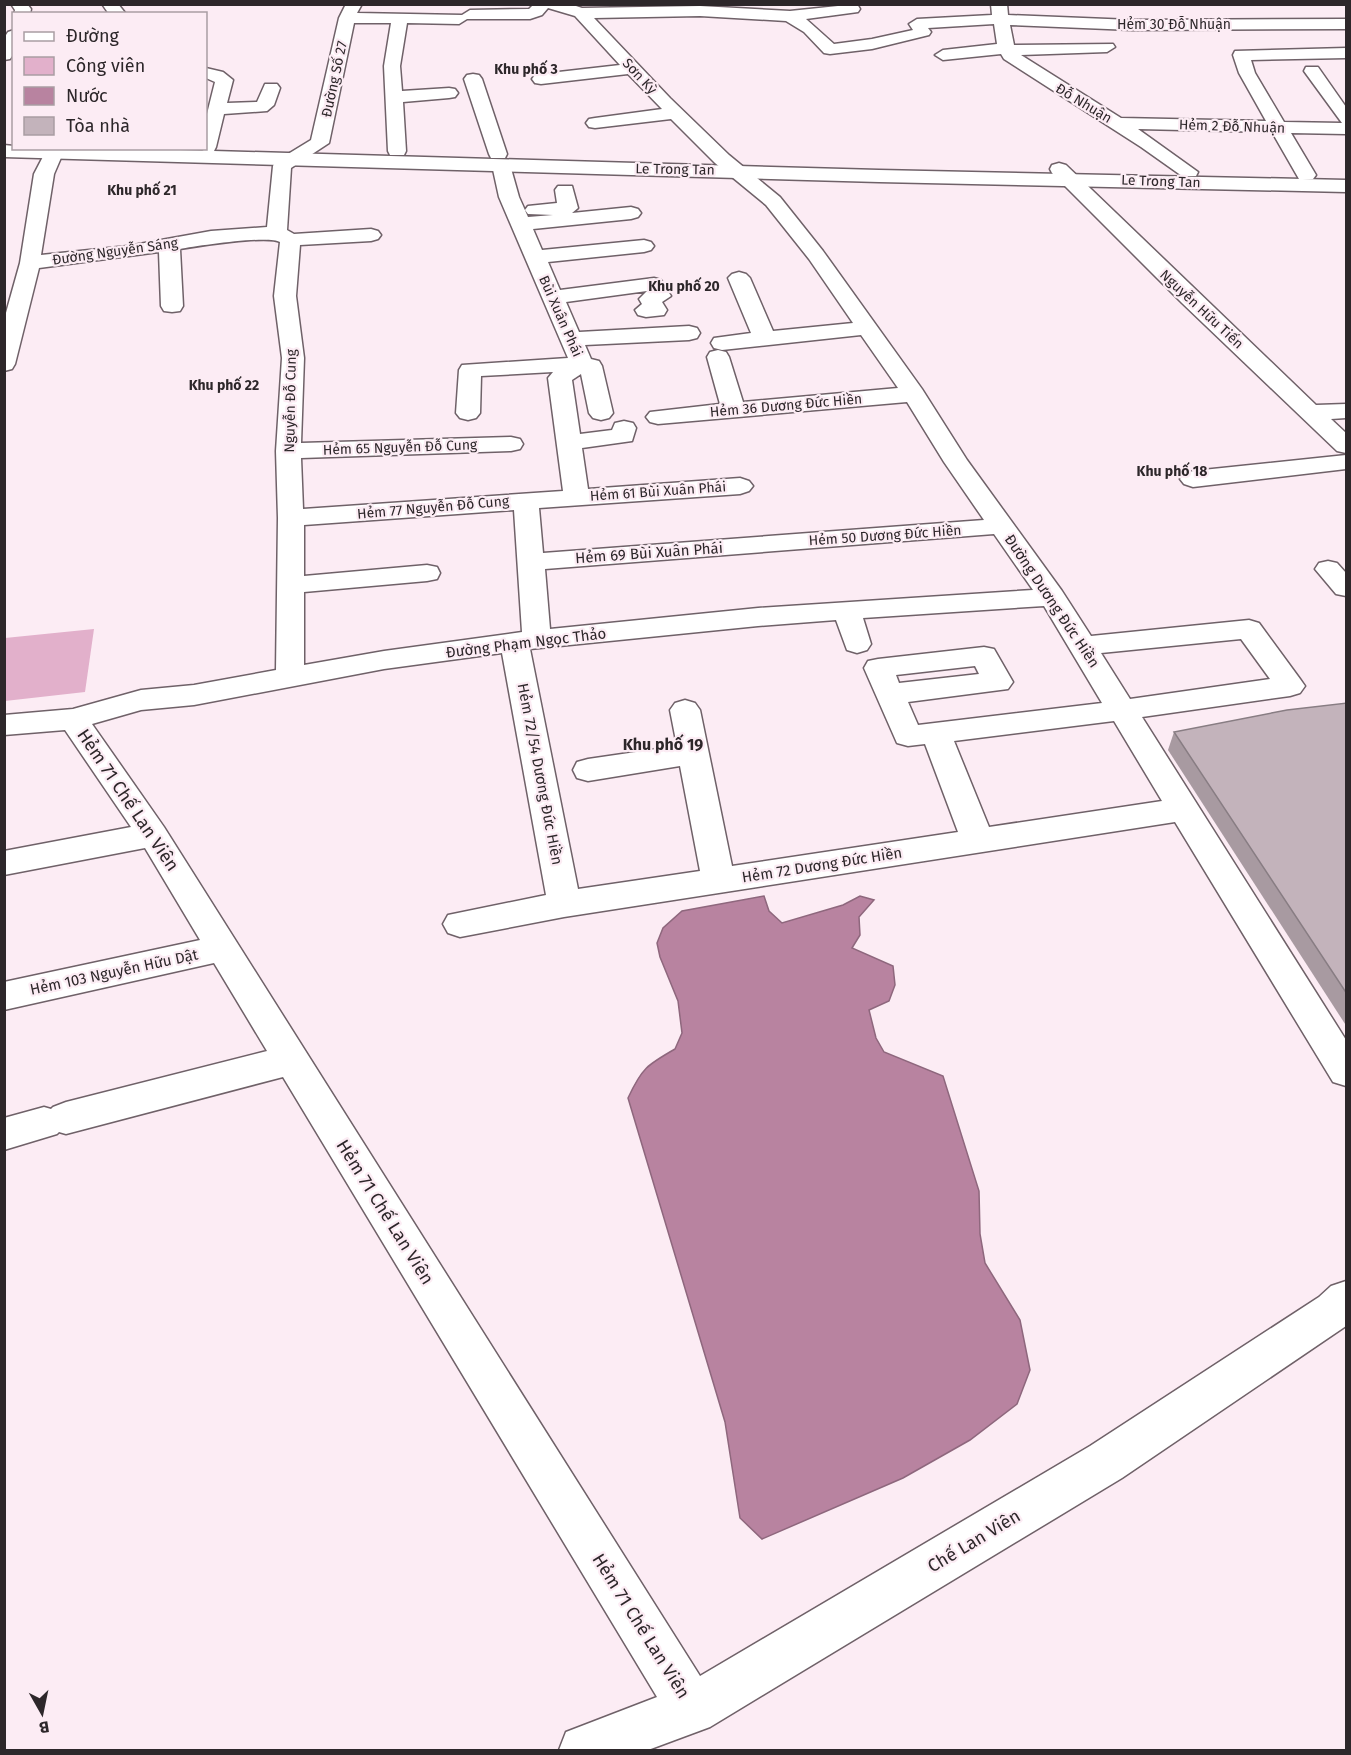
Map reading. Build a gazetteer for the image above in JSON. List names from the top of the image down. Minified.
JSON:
{"streets":{"street":["Hẻm 30 Đỗ Nhuận","Sơn Kỳ","Đường Số 27","Đỗ Nhuận","Hẻm 2 Đỗ Nhuận","Le Trong Tan","Đường Nguyễn Sáng","Nguyễn Hữu Tiến","Bùi Xuân Phái","Nguyễn Đỗ Cung","Hẻm 36 Dương Đức Hiền","Hẻm 65 Nguyễn Đỗ Cung","Hẻm 61 Bùi Xuân Phái","Hẻm 77 Nguyễn Đỗ Cung","Hẻm 50 Dương Đức Hiền","Hẻm 69 Bùi Xuân Phái","Đường Dương Đức Hiền","Đường Phạm Ngọc Thảo","Hẻm 72/54 Dương Đức Hiền","Hẻm 71 Chế Lan Viên","Hẻm 72 Dương Đức Hiền","Hẻm 103 Nguyễn Hữu Dật","Chế Lan Viên"]},"crossings":[["Sơn Kỳ","Le Trong Tan"],["Sơn Kỳ","Đường Dương Đức Hiền"],["Đường Số 27","Le Trong Tan"],["Đường Số 27","Nguyễn Đỗ Cung"],["Đỗ Nhuận","Hẻm 2 Đỗ Nhuận"],["Đỗ Nhuận","Le Trong Tan"],["Le Trong Tan","Đường Nguyễn Sáng"],["Le Trong Tan","Nguyễn Hữu Tiến"],["Le Trong Tan","Bùi Xuân Phái"],["Le Trong Tan","Nguyễn Đỗ Cung"],["Le Trong Tan","Đường Dương Đức Hiền"],["Đường Nguyễn Sáng","Nguyễn Đỗ Cung"],["Bùi Xuân Phái","Hẻm 61 Bùi Xuân Phái"],["Bùi Xuân Phái","Hẻm 77 Nguyễn Đỗ Cung"],["Nguyễn Đỗ Cung","Hẻm 65 Nguyễn Đỗ Cung"],["Nguyễn Đỗ Cung","Hẻm 77 Nguyễn Đỗ Cung"],["Nguyễn Đỗ Cung","Đường Phạm Ngọc Thảo"],["Hẻm 36 Dương Đức Hiền","Đường Dương Đức Hiền"],["Hẻm 61 Bùi Xuân Phái","Hẻm 77 Nguyễn Đỗ Cung"],["Hẻm 50 Dương Đức Hiền","Hẻm 69 Bùi Xuân Phái"],["Hẻm 50 Dương Đức Hiền","Đường Dương Đức Hiền"],["Đường Dương Đức Hiền","Đường Phạm Ngọc Thảo"],["Đường Dương Đức Hiền","Hẻm 72 Dương Đức Hiền"],["Đường Phạm Ngọc Thảo","Hẻm 72/54 Dương Đức Hiền"],["Đường Phạm Ngọc Thảo","Hẻm 71 Chế Lan Viên"],["Hẻm 72/54 Dương Đức Hiền","Hẻm 72 Dương Đức Hiền"],["Hẻm 71 Chế Lan Viên","Hẻm 103 Nguyễn Hữu Dật"],["Hẻm 71 Chế Lan Viên","Chế Lan Viên"]],"districts":["Khu phố 3","Khu phố 21","Khu phố 20","Khu phố 22","Khu phố 18","Khu phố 19"],"legend":["Đường","Công viên","Nước","Tòa nhà"],"north":"bottom"}
